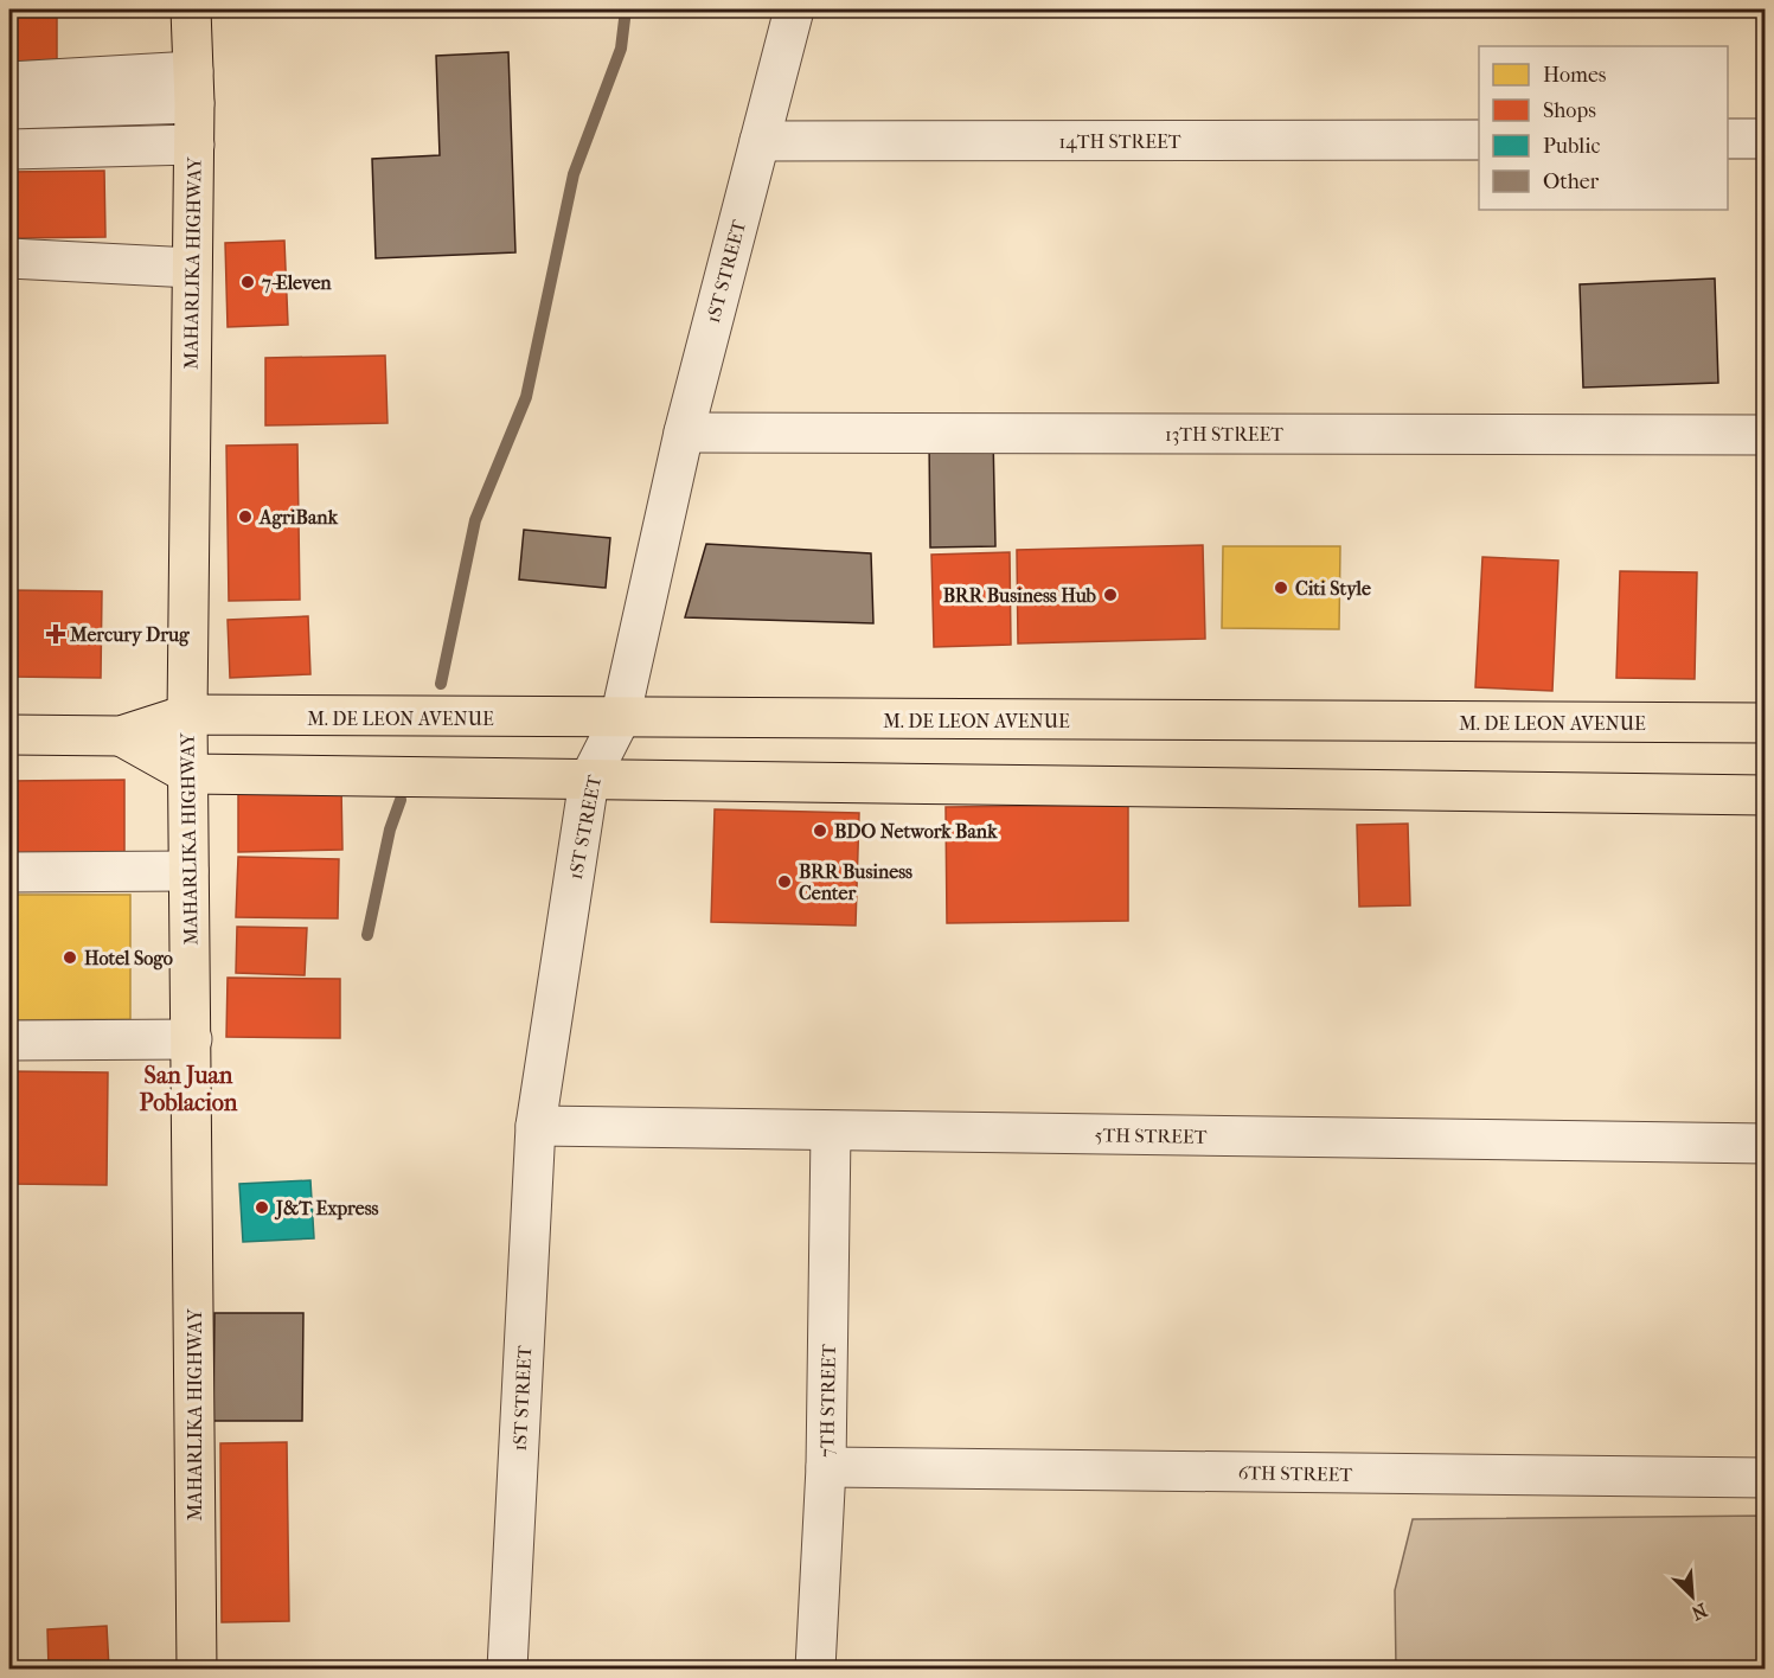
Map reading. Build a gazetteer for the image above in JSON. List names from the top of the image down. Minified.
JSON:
{"streets":{"main road":["MAHARLIKA HIGHWAY","M. DE LEON AVENUE"],"street":["14TH STREET","1ST STREET","13TH STREET","5TH STREET","7TH STREET","6TH STREET"]},"crossings":[["14TH STREET","1ST STREET"],["MAHARLIKA HIGHWAY","M. DE LEON AVENUE"],["1ST STREET","13TH STREET"],["1ST STREET","M. DE LEON AVENUE"],["1ST STREET","5TH STREET"],["5TH STREET","7TH STREET"],["7TH STREET","6TH STREET"]],"districts":["San Juan Poblacion"],"places":{"other":["7-Eleven","AgriBank","Citi Style","BRR Business Hub","BDO Network Bank","BRR Business Center","Hotel Sogo","J&T Express"],"health":["Mercury Drug"]},"legend":["Homes","Shops","Public","Other"],"north":"bottom right"}
